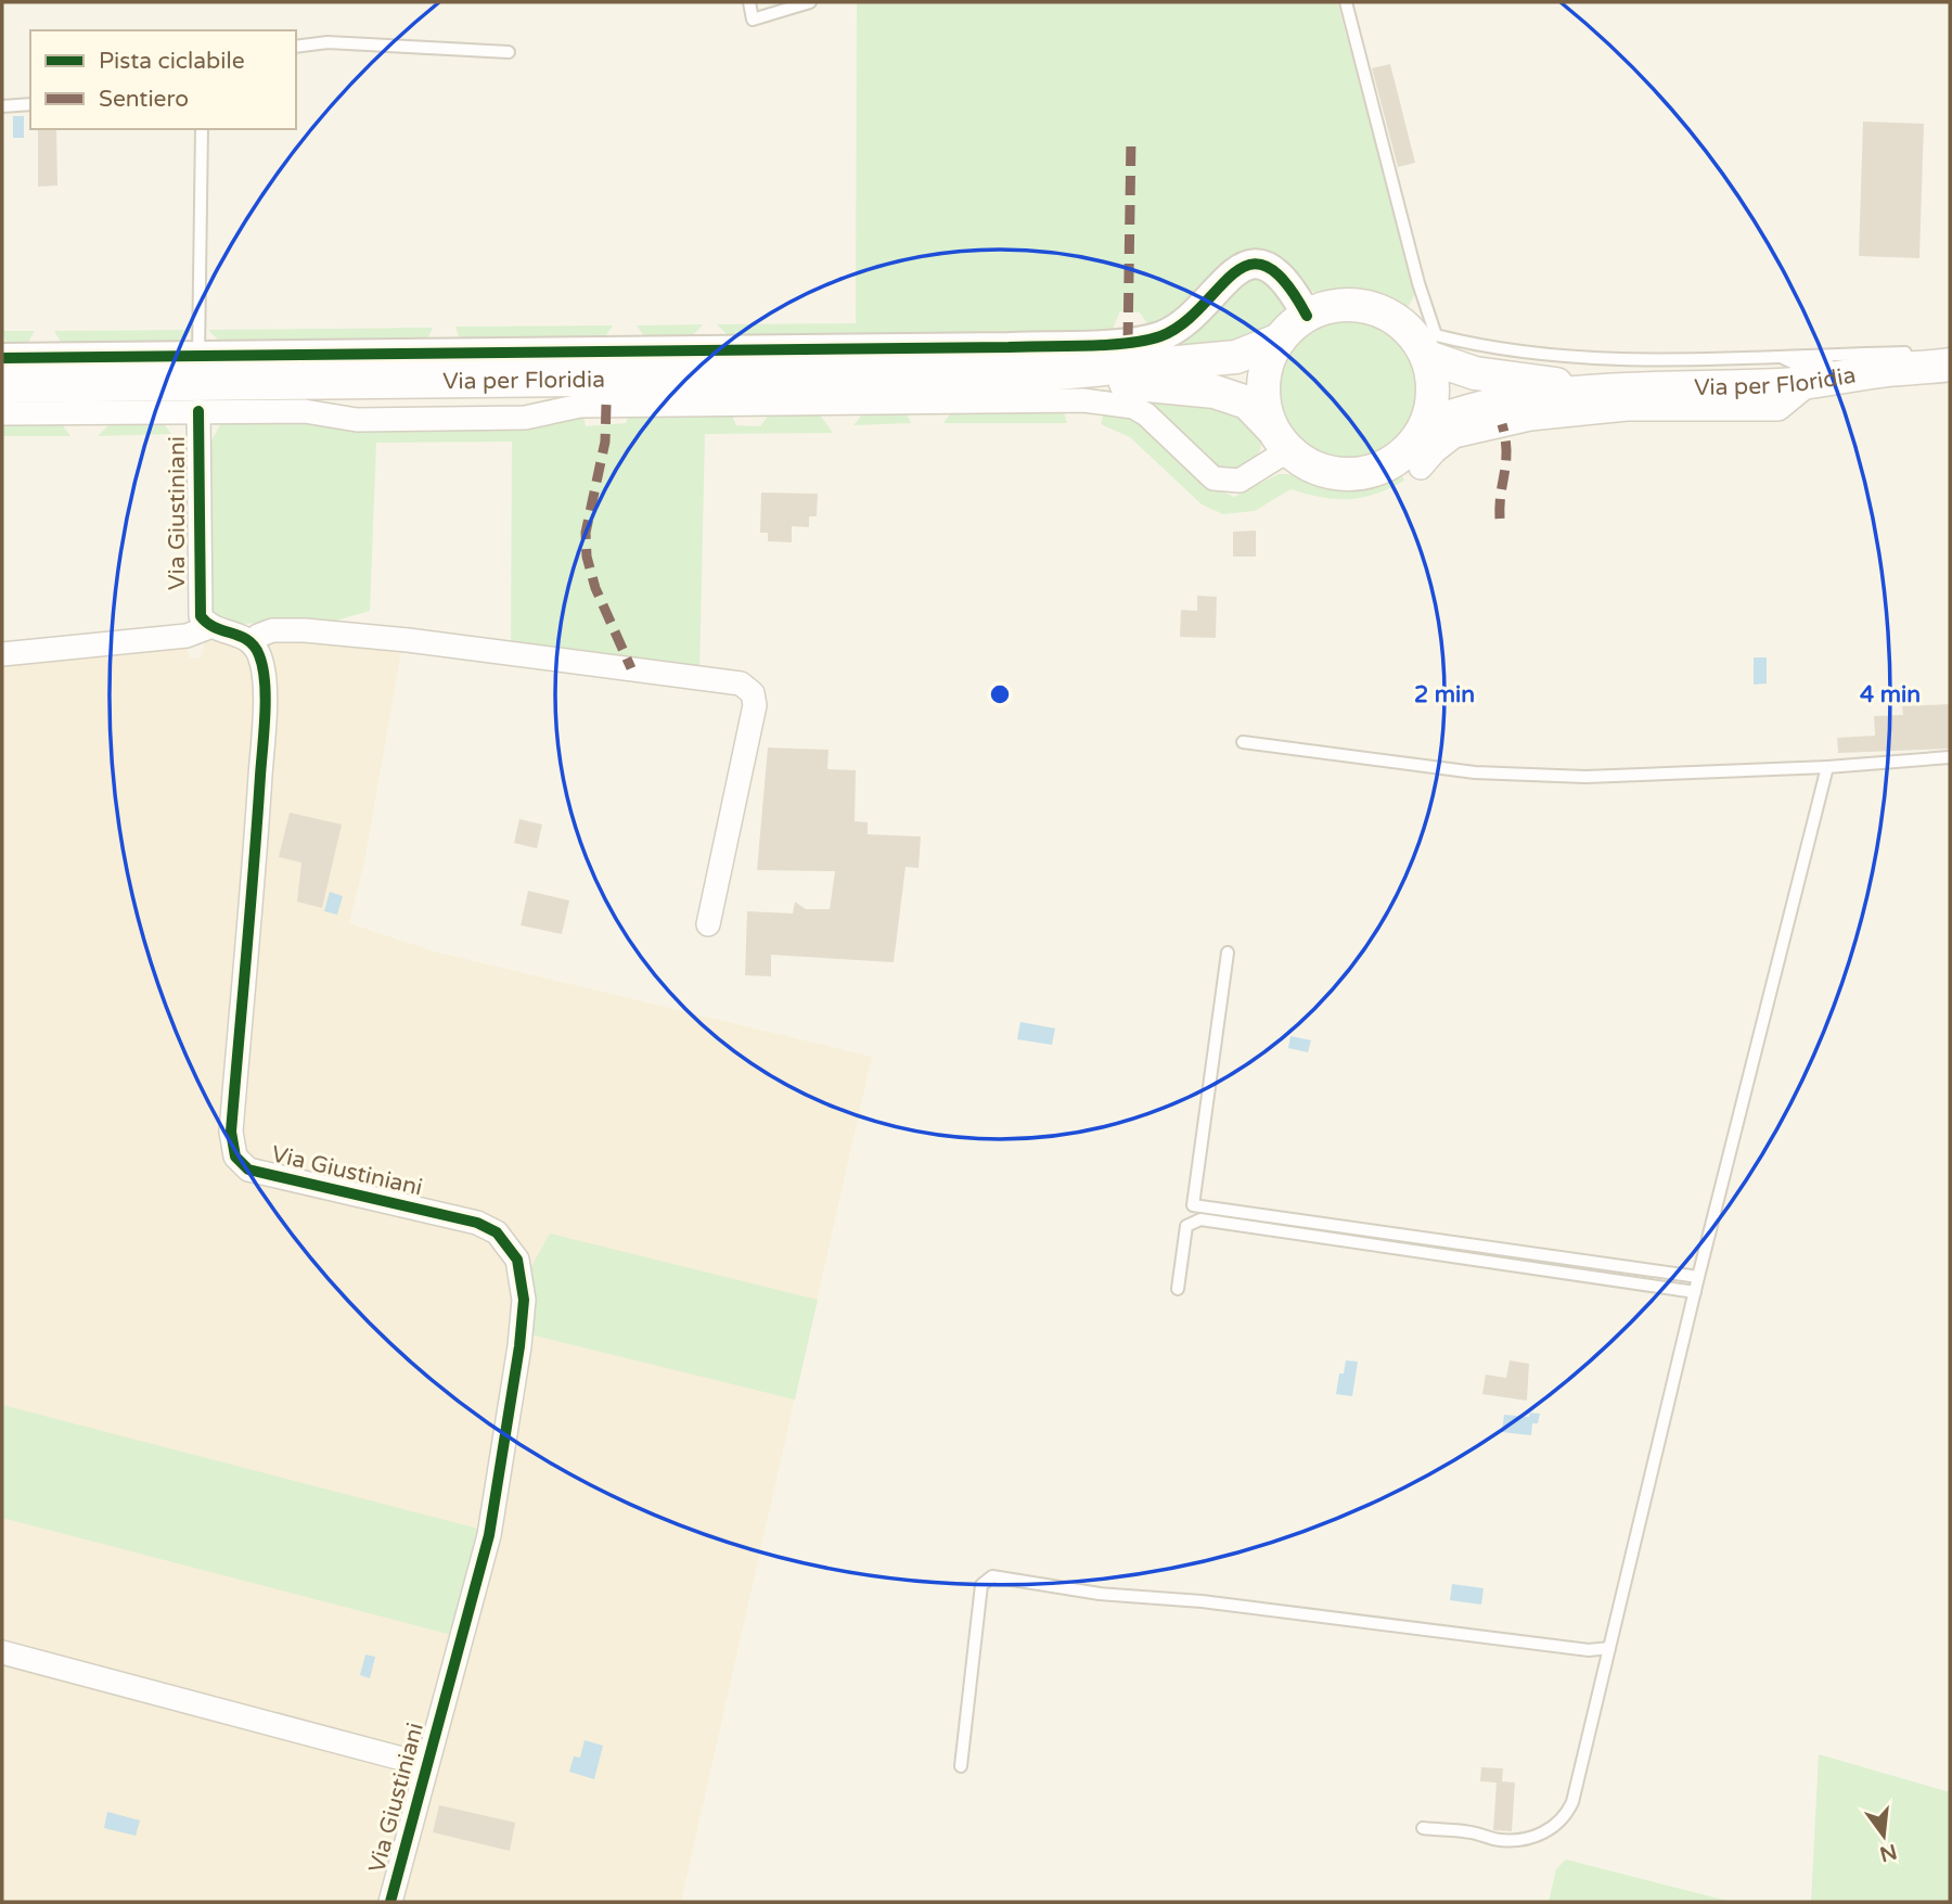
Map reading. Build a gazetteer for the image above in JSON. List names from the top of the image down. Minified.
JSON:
{"streets":{"main road":["Via per Floridia"],"street":["Via Giustiniani"]},"legend":["Pista ciclabile","Sentiero"],"north":"bottom","rings":["2 min","4 min"]}
